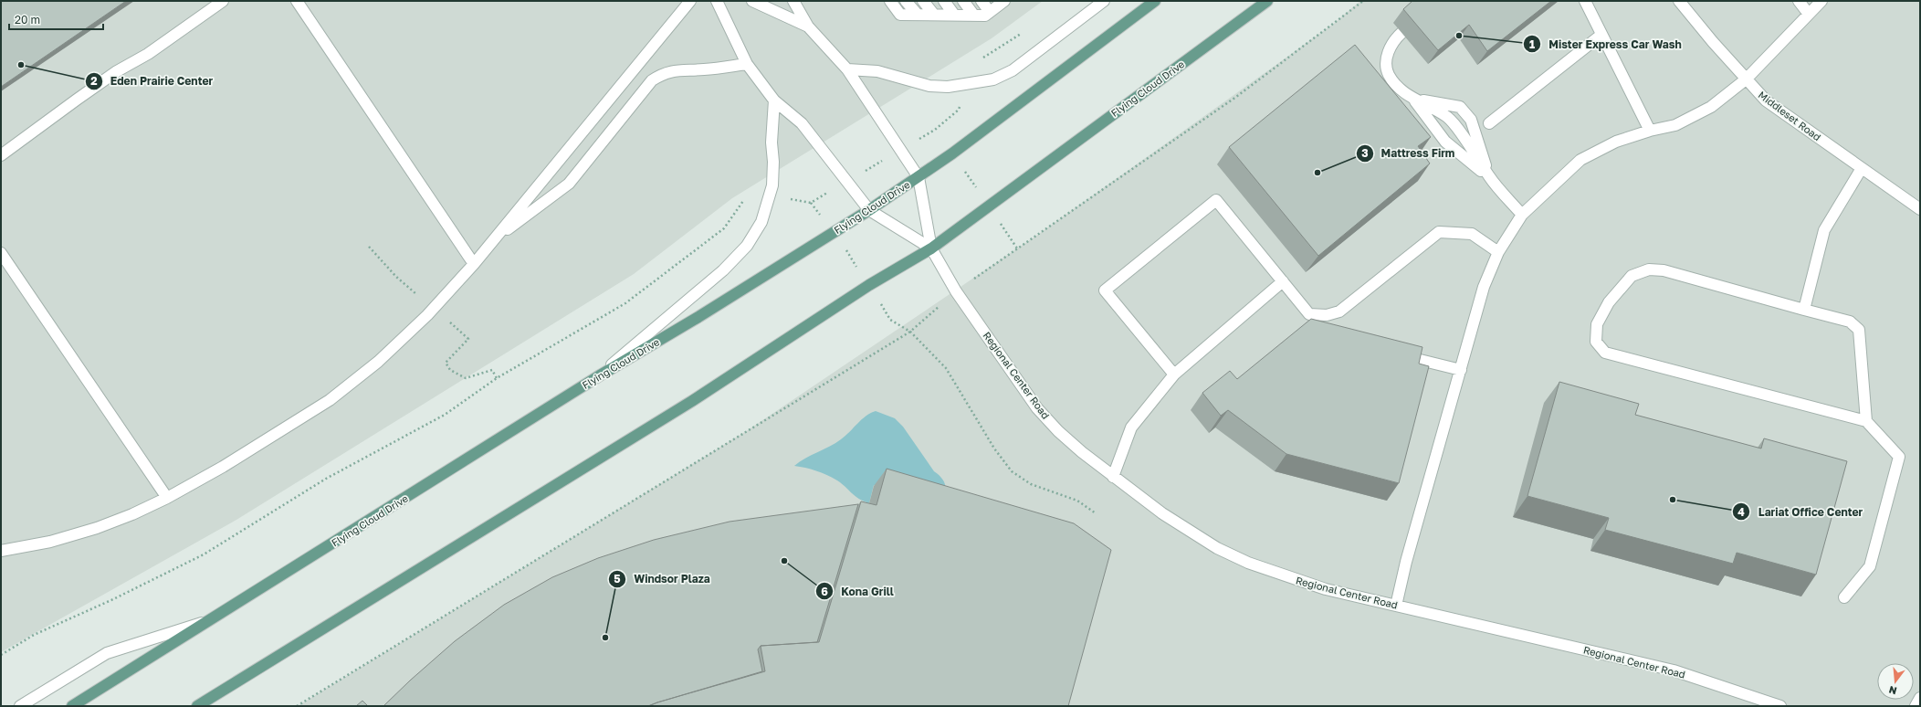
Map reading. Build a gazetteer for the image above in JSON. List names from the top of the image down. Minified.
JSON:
{"streets":{"main road":["Flying Cloud Drive"],"street":["Middleset Road","Regional Center Road"]},"crossings":[["Flying Cloud Drive","Regional Center Road"]],"places":["Mister Express Car Wash","Eden Prairie Center","Mattress Firm","Lariat Office Center","Kona Grill","Windsor Plaza"],"scale_bar":"20 m","north":"bottom"}
